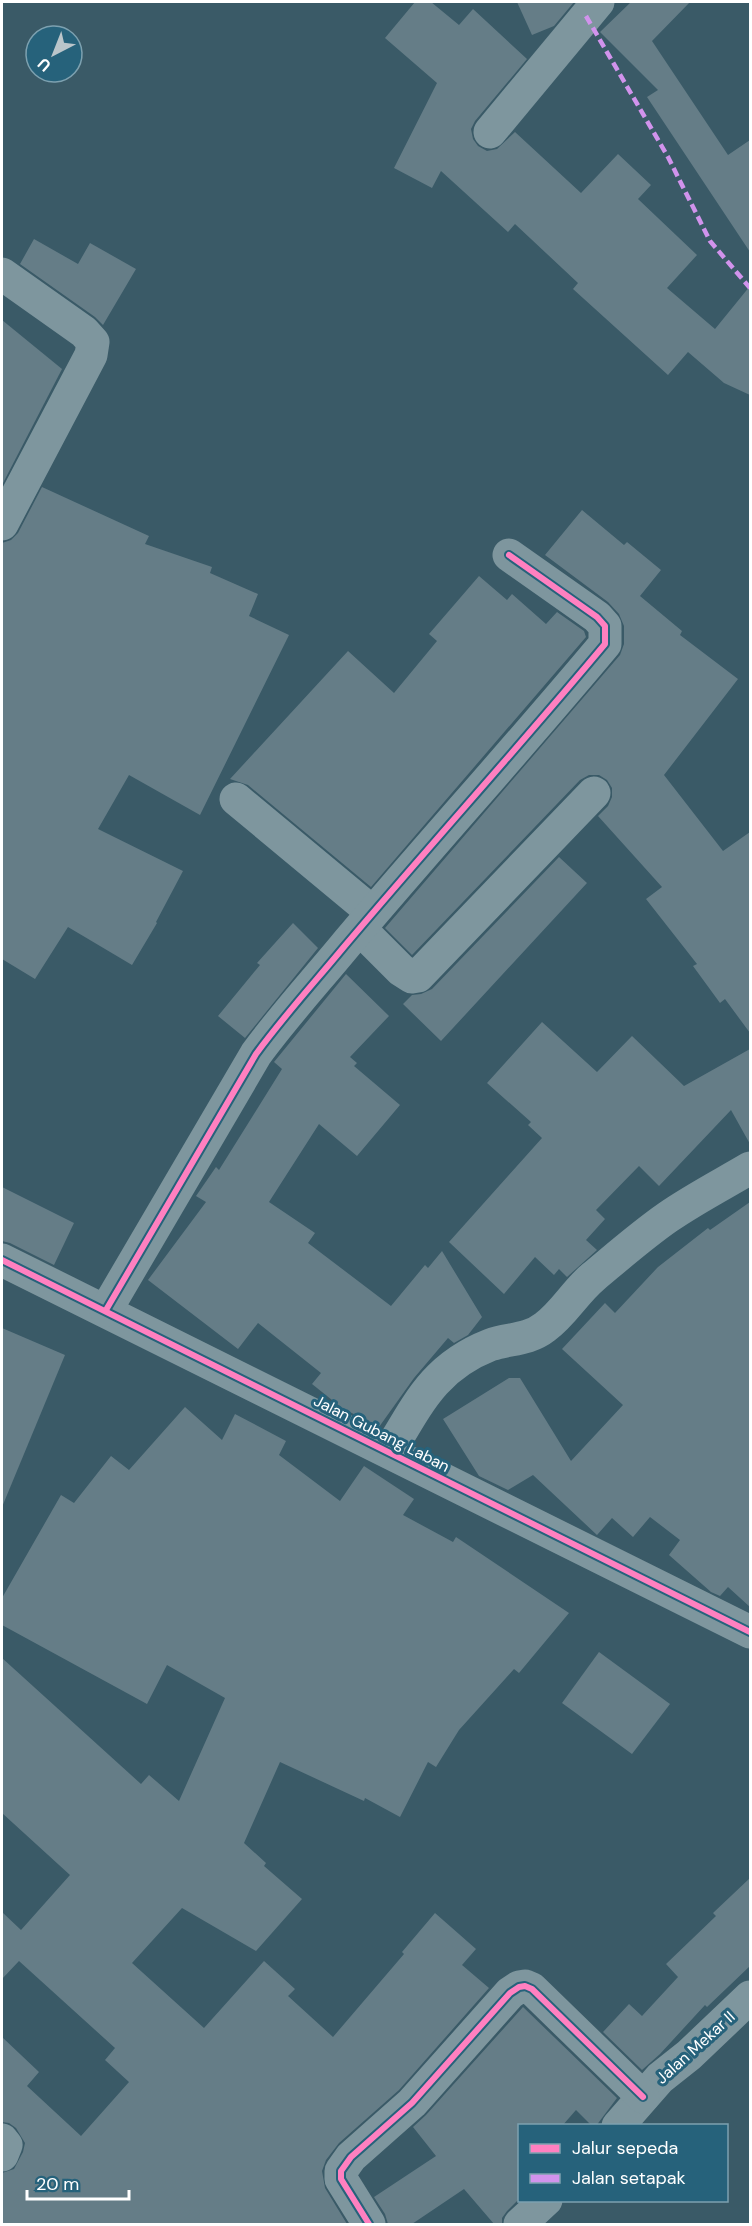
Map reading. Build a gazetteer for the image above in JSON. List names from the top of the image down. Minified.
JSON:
{"streets":{"street":["Jalan Gubang Laban","Jalan Mekar II"]},"legend":["Jalur sepeda","Jalan setapak"],"scale_bar":"20 m","north":"bottom left"}
